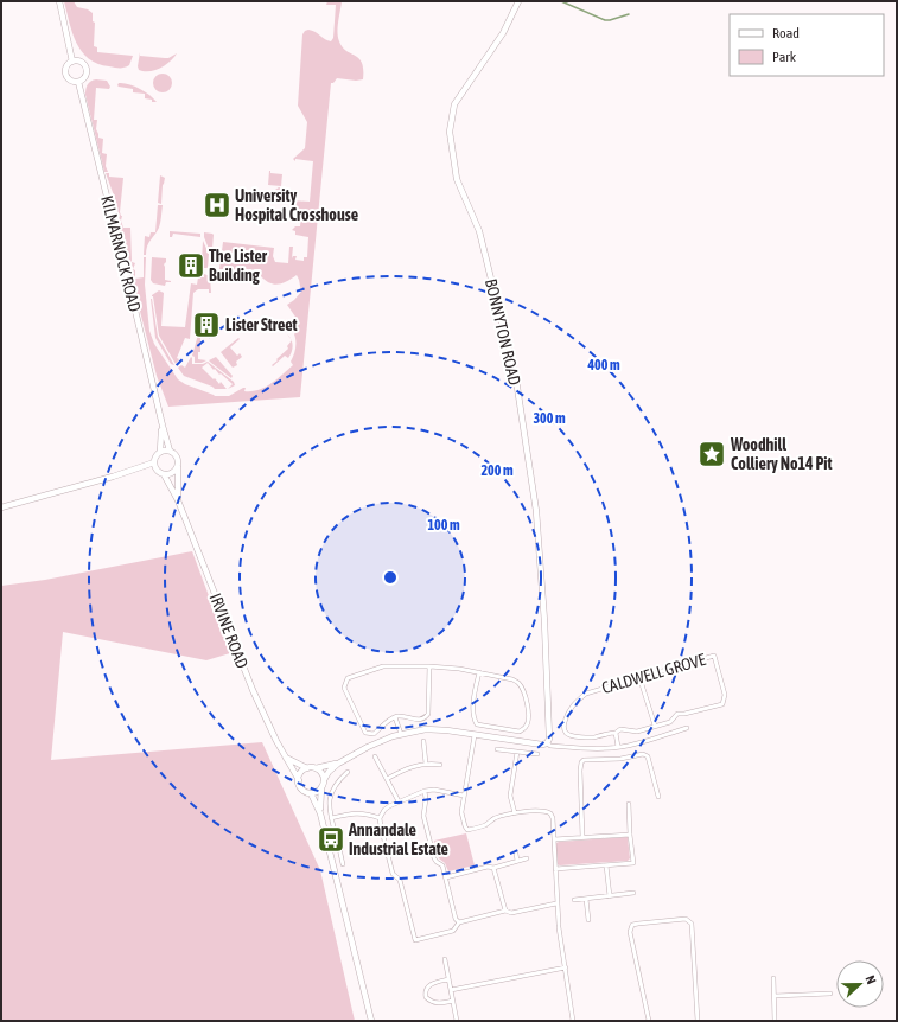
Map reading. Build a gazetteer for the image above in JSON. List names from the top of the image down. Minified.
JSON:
{"streets":{"main road":["KILMARNOCK ROAD","BONNYTON ROAD","IRVINE ROAD"],"street":["CALDWELL GROVE"]},"crossings":[["KILMARNOCK ROAD","IRVINE ROAD"]],"places":{"hospital":["University Hospital Crosshouse"],"building":["The Lister Building","Lister Street"],"place":["Woodhill Colliery No14 Pit"],"bus stop":["Annandale Industrial Estate"]},"legend":["Road","Park"],"north":"right","rings":["400 m","300 m","200 m","100 m"]}
